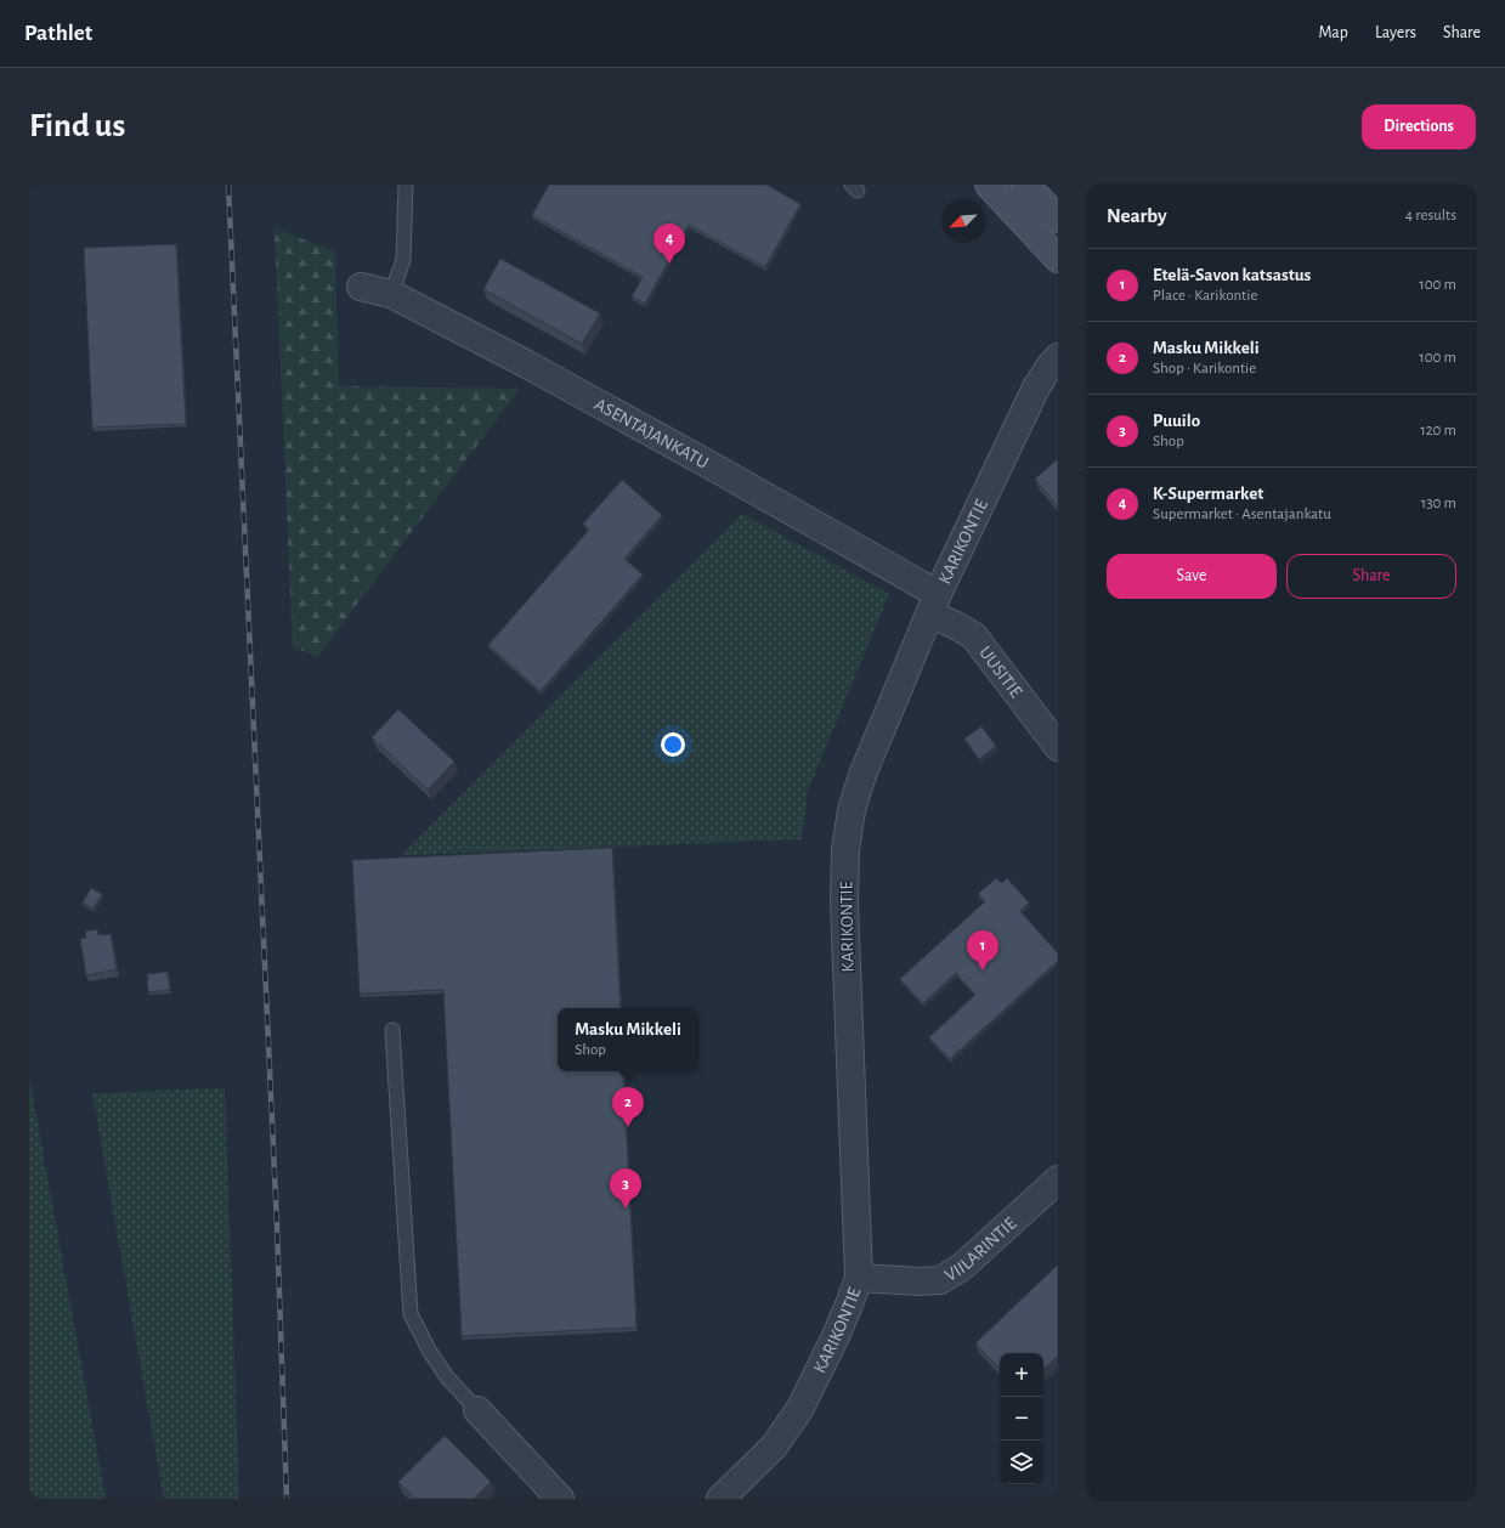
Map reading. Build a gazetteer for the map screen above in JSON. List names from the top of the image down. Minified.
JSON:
{"streets":{"street":["ASENTAJANKATU","KARIKONTIE","UUSITIE","VIILARINTIE"]},"crossings":[["ASENTAJANKATU","KARIKONTIE"],["ASENTAJANKATU","UUSITIE"],["KARIKONTIE","UUSITIE"],["KARIKONTIE","VIILARINTIE"]],"north":"bottom left","page":{"header":"Pathlet","nav":["Map","Layers","Share"],"buttons":["Directions",["Save","Share"]],"title":"Find us","heading":["Nearby","4 results"],"pins":["4","1","2","3"],"list":[{"mark":"1","name":"Etelä-Savon katsastus","note":"Place · Karikontie","value":"100 m"},{"mark":"2","name":"Masku Mikkeli","note":"Shop · Karikontie","value":"100 m"},{"mark":"3","name":"Puuilo","note":"Shop","value":"120 m"},{"mark":"4","name":"K-Supermarket","note":"Supermarket · Asentajankatu","value":"130 m"}],"popup":["Masku Mikkeli","Shop"],"map_buttons":["+","−"]}}
